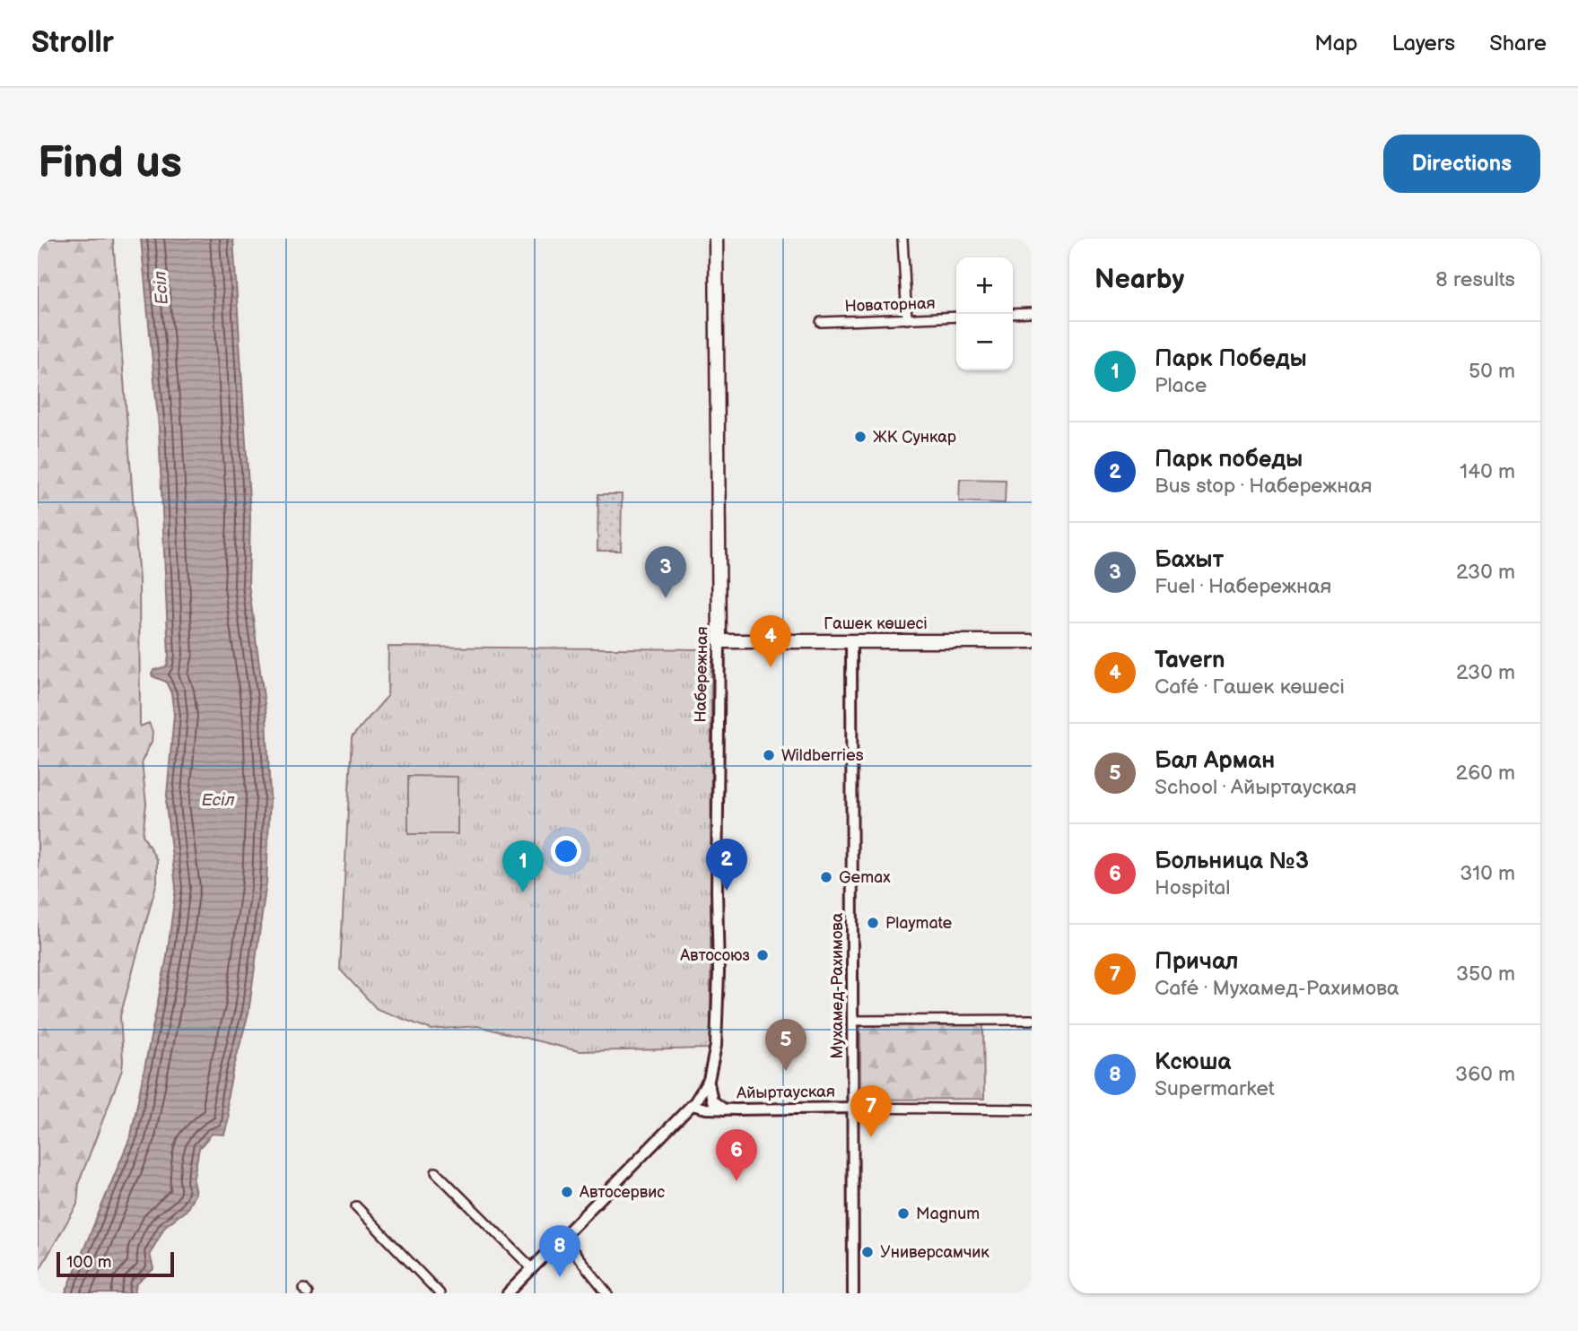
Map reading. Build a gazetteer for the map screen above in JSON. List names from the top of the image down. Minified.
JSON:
{"streets":{"main road":["Гашек көшесі","Набережная"],"street":["Новаторная","Мухамед-Рахимова","Айыртауская"]},"crossings":[["Гашек көшесі","Набережная"],["Гашек көшесі","Мухамед-Рахимова"],["Набережная","Айыртауская"],["Мухамед-Рахимова","Айыртауская"]],"water":["Есіл"],"places":["ЖК Сункар","Wildberries","Gemax","Playmate","Автосоюз","Автосервис","Magnum","Универсамчик"],"scale_bar":"100 m","page":{"header":"Strollr","nav":["Map","Layers","Share"],"buttons":"Directions","title":"Find us","heading":["Nearby","8 results"],"map_buttons":["+","−"],"list":[{"mark":"1","name":"Парк Победы","note":"Place","value":"50 m"},{"mark":"2","name":"Парк победы","note":"Bus stop · Набережная","value":"140 m"},{"mark":"3","name":"Бахыт","note":"Fuel · Набережная","value":"230 m"},{"mark":"4","name":"Tavern","note":"Café · Гашек көшесі","value":"230 m"},{"mark":"5","name":"Бал Арман","note":"School · Айыртауская","value":"260 m"},{"mark":"6","name":"Больница №3","note":"Hospital","value":"310 m"},{"mark":"7","name":"Причал","note":"Café · Мухамед-Рахимова","value":"350 m"},{"mark":"8","name":"Ксюша","note":"Supermarket","value":"360 m"}],"pins":["3","4","2","1","5","7","6","8"],"scale":"100 m"}}
